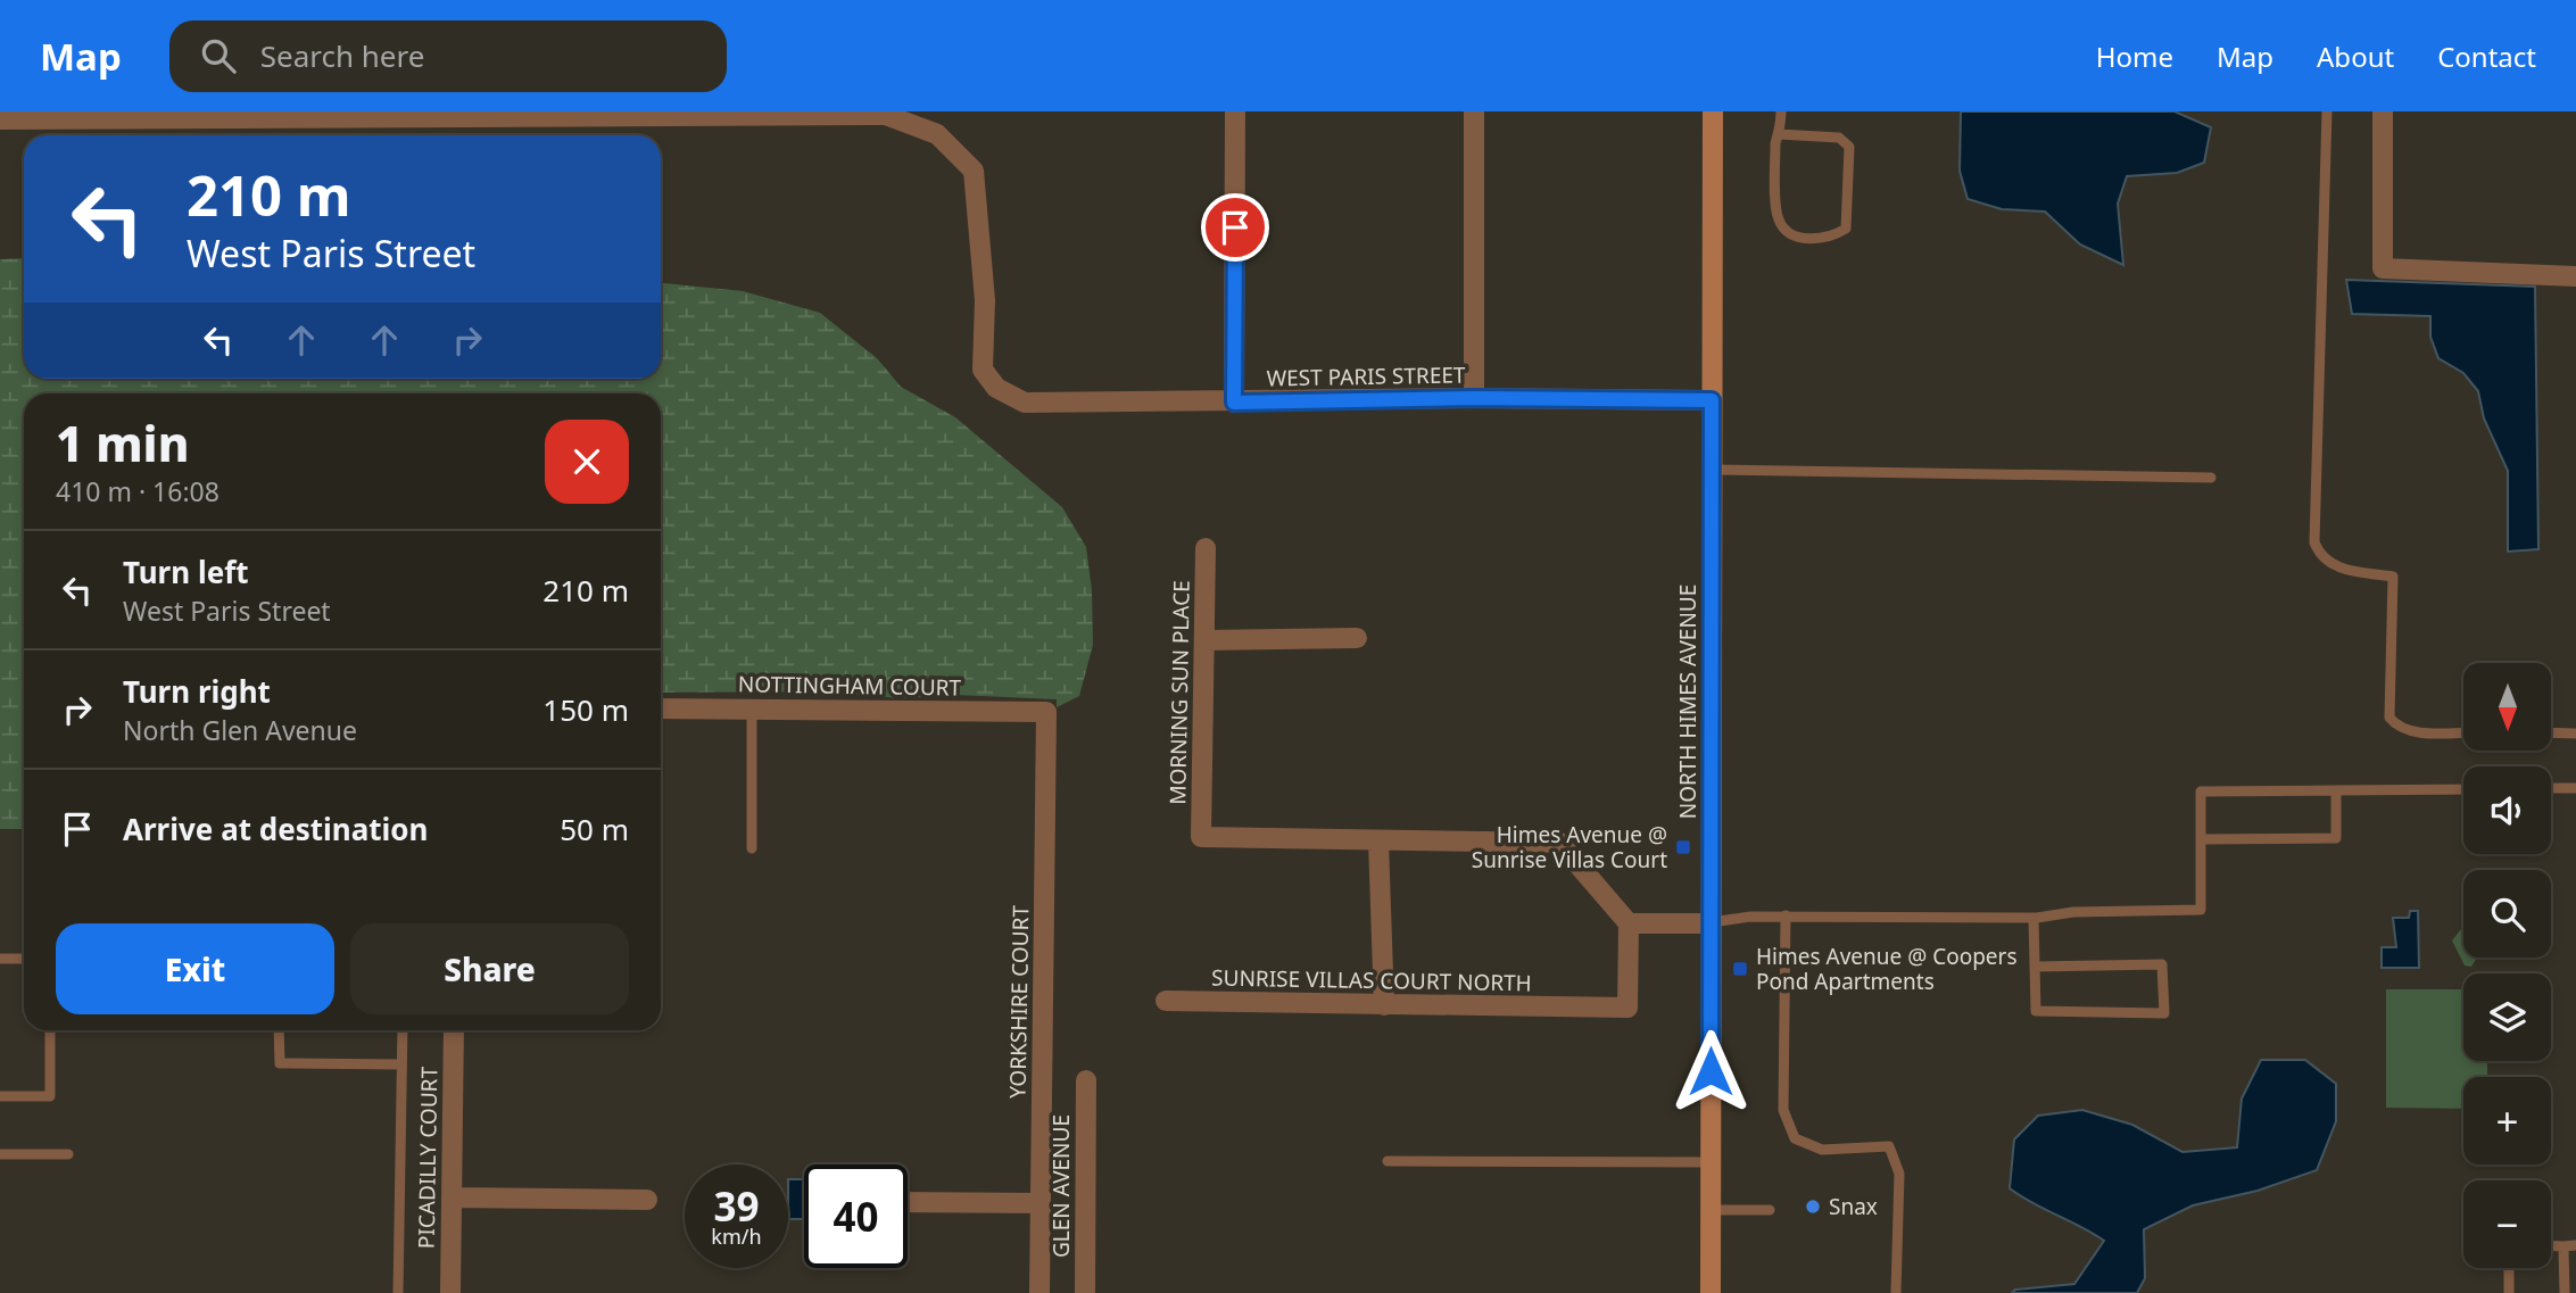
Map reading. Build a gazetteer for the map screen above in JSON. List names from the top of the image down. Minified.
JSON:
{"streets":{"street":["WEST PARIS STREET","NOTTINGHAM COURT","MORNING SUN PLACE","NORTH HIMES AVENUE","SUNRISE VILLAS COURT NORTH","YORKSHIRE COURT","PICADILLY COURT","GLEN AVENUE"]},"crossings":[["WEST PARIS STREET","NORTH HIMES AVENUE"],["NOTTINGHAM COURT","YORKSHIRE COURT"]],"places":{"transit":["Himes Avenue @ Sunrise Villas Court","Himes Avenue @ Coopers Pond Apartments"],"other":["Snax"]},"north":"bottom","page":{"header":"Map","search":"Search here","nav":["Home","Map","About","Contact"],"turn":["210 m","West Paris Street"],"heading":["1 min","410 m · 16:08"],"list":[{"name":"Turn left","note":"West Paris Street","value":"210 m"},{"name":"Turn right","note":"North Glen Avenue","value":"150 m"},{"name":"Arrive at destination","value":"50 m"}],"map_buttons":["+","−"],"buttons":["Exit","Share"],"speed":"39 km/h","limit":"40"}}
